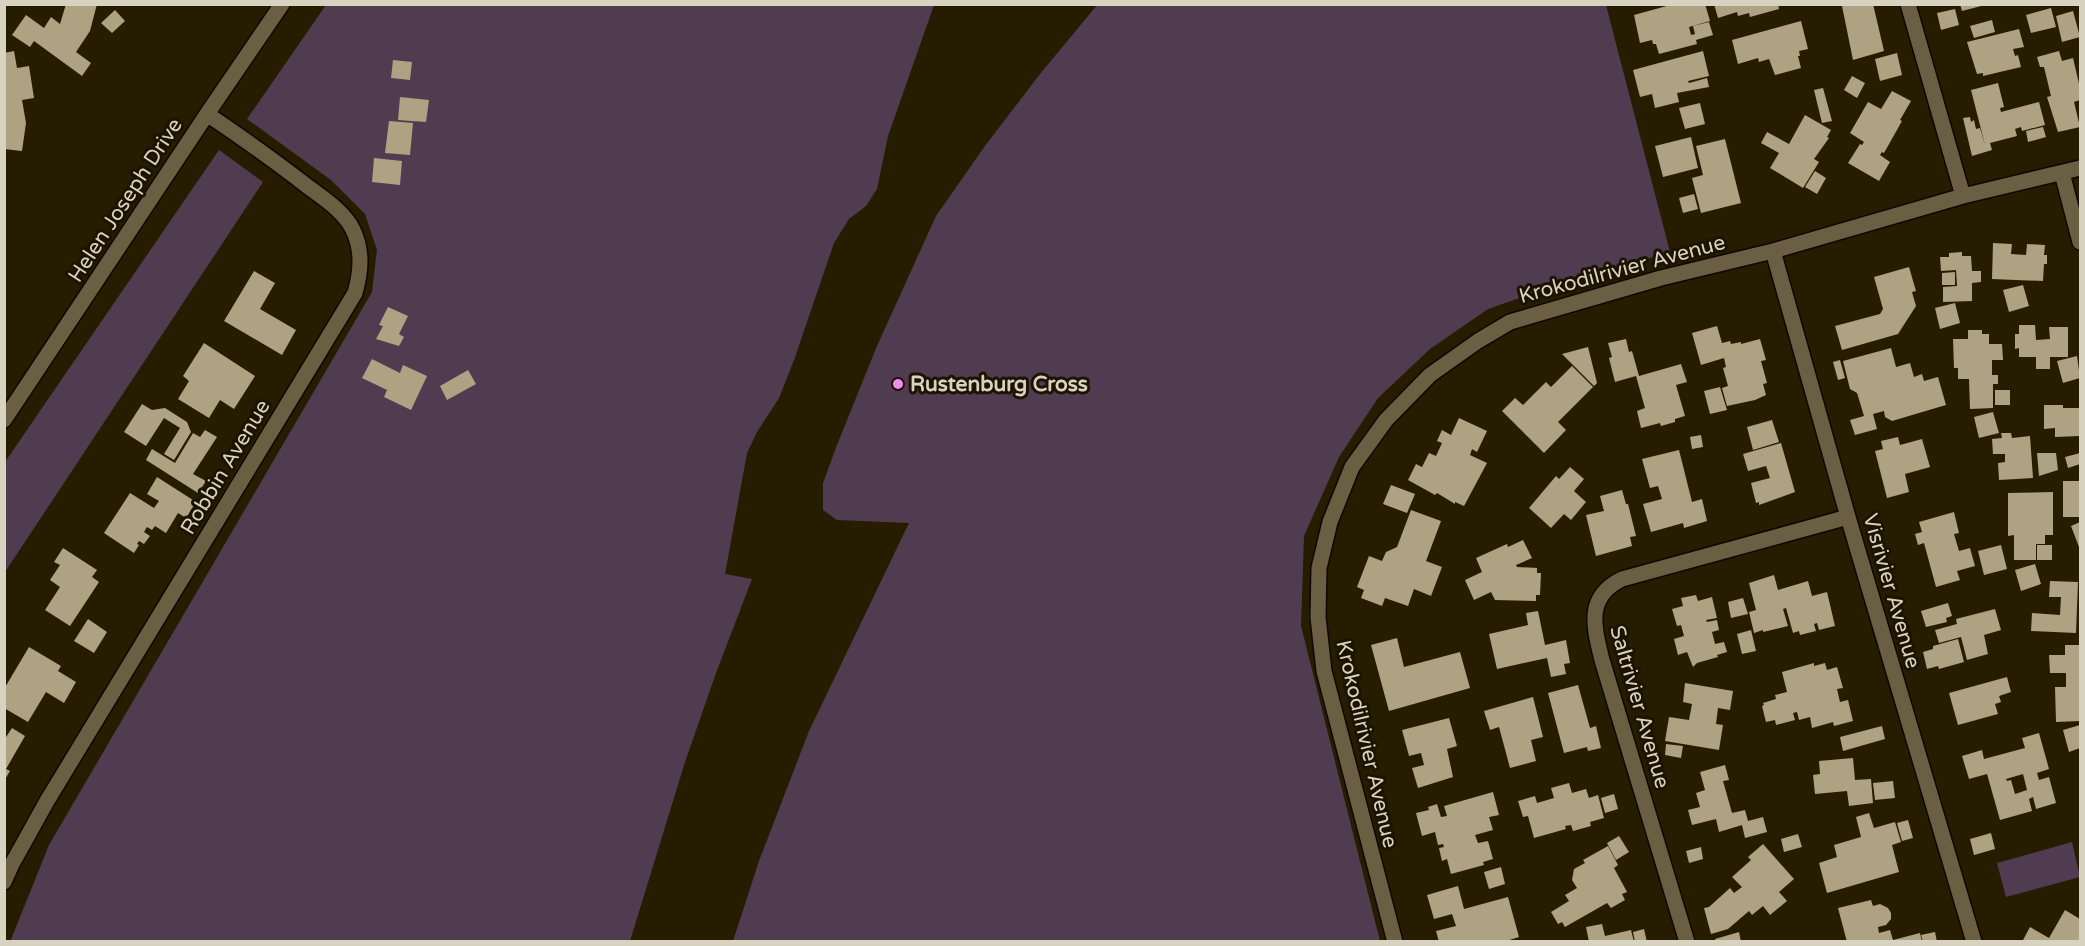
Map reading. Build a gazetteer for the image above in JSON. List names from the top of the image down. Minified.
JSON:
{"streets":{"street":["Helen Joseph Drive","Krokodilrivier Avenue","Robbin Avenue","Visrivier Avenue","Saltrivier Avenue"]},"crossings":[["Helen Joseph Drive","Robbin Avenue"],["Krokodilrivier Avenue","Visrivier Avenue"],["Visrivier Avenue","Saltrivier Avenue"]],"places":["Rustenburg Cross"]}
